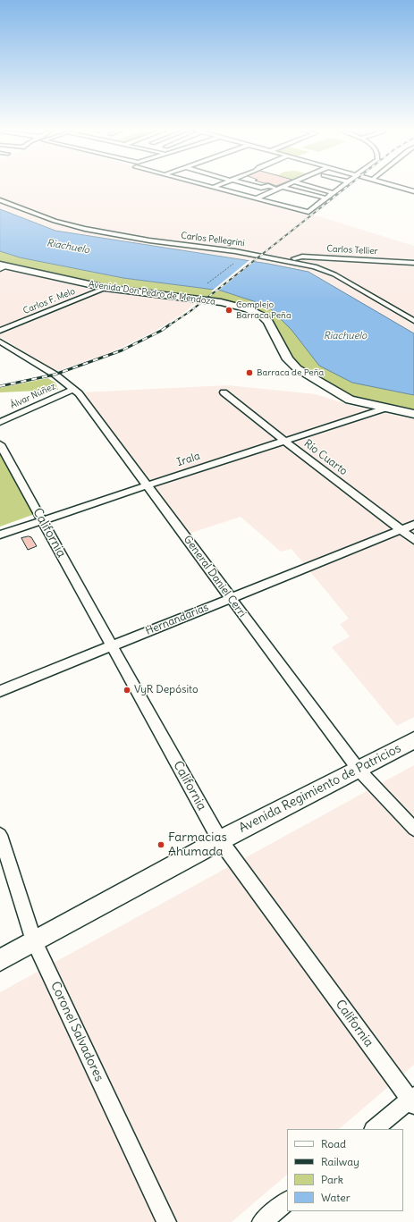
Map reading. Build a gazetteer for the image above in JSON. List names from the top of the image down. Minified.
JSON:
{"streets":{"main road":["Avenida Don Pedro de Mendoza","Avenida Regimiento de Patricios"],"street":["Carlos Pellegrini","Carlos Tellier","Carlos F. Melo","Álvar Núñez","Río Cuarto","Irala","California","General Daniel Cerri","Hernandarias","Coronel Salvadores"]},"crossings":[["Carlos Pellegrini","Carlos Tellier"],["Avenida Don Pedro de Mendoza","Carlos F. Melo"],["Avenida Don Pedro de Mendoza","Irala"],["Álvar Núñez","General Daniel Cerri"],["Río Cuarto","Irala"],["Río Cuarto","Hernandarias"],["Irala","California"],["Irala","General Daniel Cerri"],["California","Hernandarias"],["California","Avenida Regimiento de Patricios"],["General Daniel Cerri","Hernandarias"],["General Daniel Cerri","Avenida Regimiento de Patricios"],["Avenida Regimiento de Patricios","Coronel Salvadores"]],"water":["Riachuelo"],"places":["Complejo Barraca Peña","Barraca de Peña","VyR Depósito","Farmacias Ahumada"],"legend":["Road","Railway","Park","Water"]}
